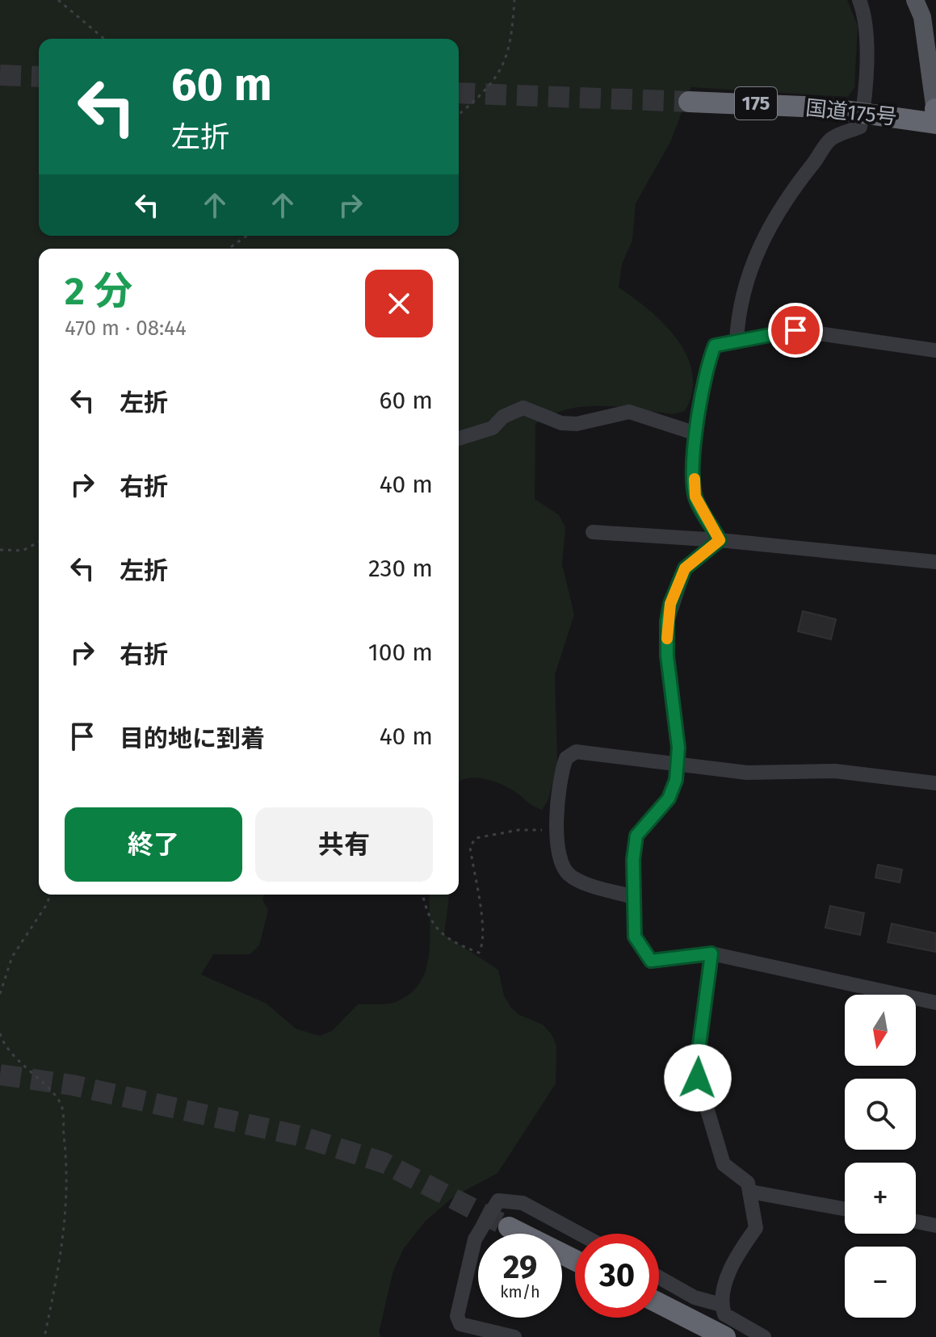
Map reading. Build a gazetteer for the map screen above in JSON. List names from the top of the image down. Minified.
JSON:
{"streets":{"highway":["175","国道175号"]},"north":"bottom","page":{"turn":["60 m","左折"],"heading":["2 分","470 m · 08:44"],"list":[{"name":"左折","value":"60 m"},{"name":"右折","value":"40 m"},{"name":"左折","value":"230 m"},{"name":"右折","value":"100 m"},{"name":"目的地に到着","value":"40 m"}],"buttons":["終了","共有"],"map_buttons":["+","−"],"speed":"29 km/h","limit":"30"}}
